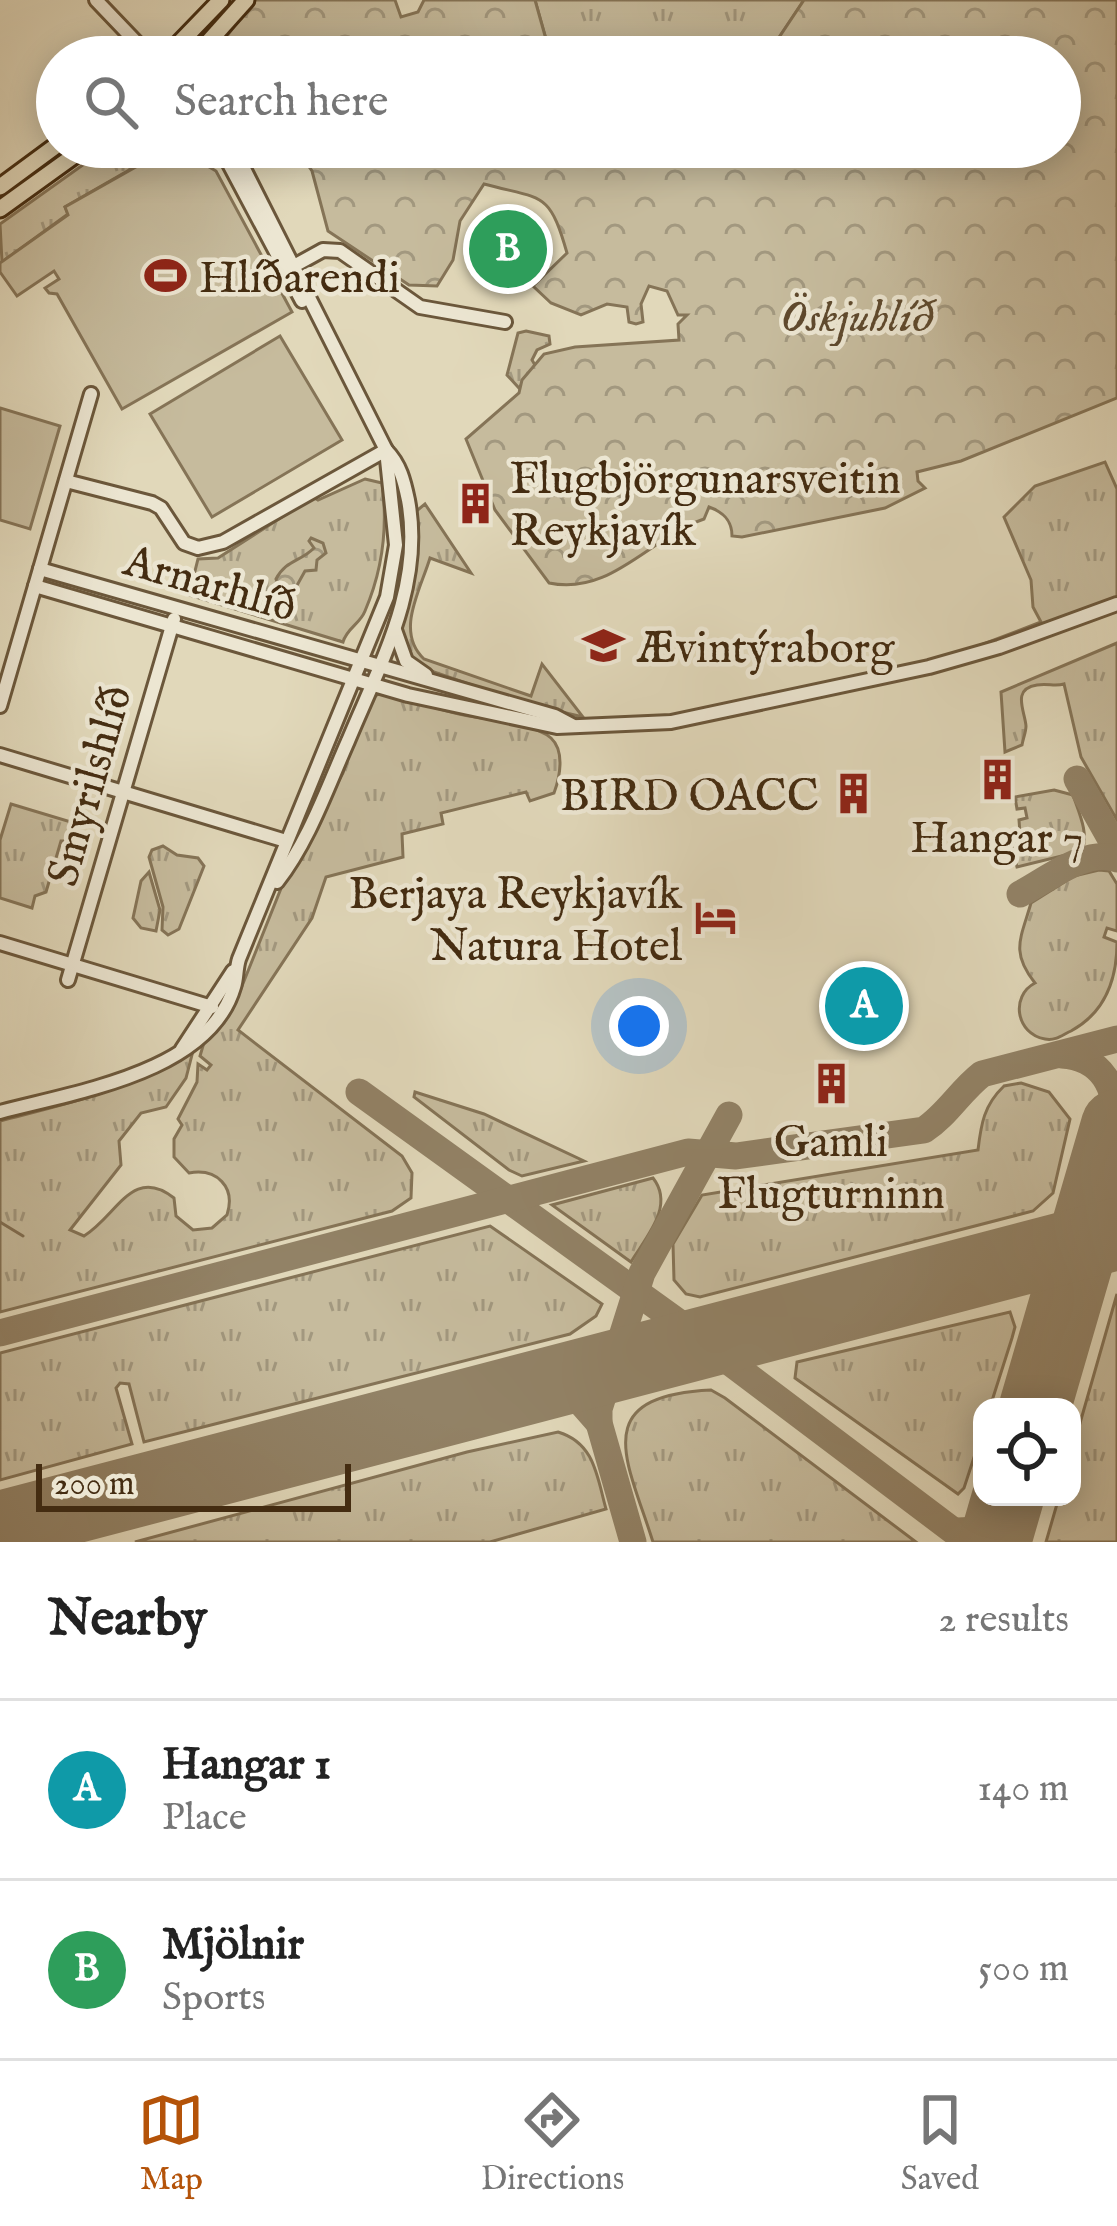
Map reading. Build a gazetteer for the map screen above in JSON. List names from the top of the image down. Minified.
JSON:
{"streets":{"street":["Arnarhlíð","Smyrilshlíð"]},"crossings":[["Arnarhlíð","Smyrilshlíð"]],"parks":["Öskjuhlíð"],"places":{"sports":["Hlíðarendi"],"building":["Flugbjörgunarsveitin Reykjavík","Hangar 7","BIRD OACC","Gamli Flugturninn"],"school or university":["Ævintýraborg"],"hotel":["Berjaya Reykjavík Natura Hotel"]},"scale_bar":"200 m","page":{"search":"Search here","pins":["B","A"],"scale":"200 m","heading":["Nearby","2 results"],"list":[{"mark":"A","name":"Hangar 1","note":"Place","value":"140 m"},{"mark":"B","name":"Mjölnir","note":"Sports","value":"500 m"}],"nav":["Map","Directions","Saved"]}}
